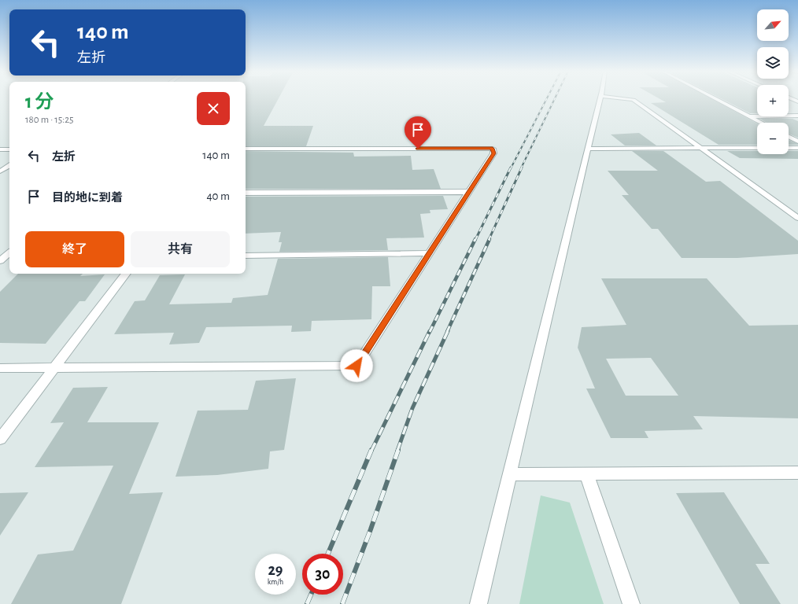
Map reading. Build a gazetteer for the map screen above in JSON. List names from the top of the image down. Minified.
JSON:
{"north":"top right","page":{"map_buttons":["+","−"],"turn":["140 m","左折"],"heading":["1 分","180 m · 15:25"],"list":[{"name":"左折","value":"140 m"},{"name":"目的地に到着","value":"40 m"}],"buttons":["終了","共有"],"speed":"29 km/h","limit":"30"}}
